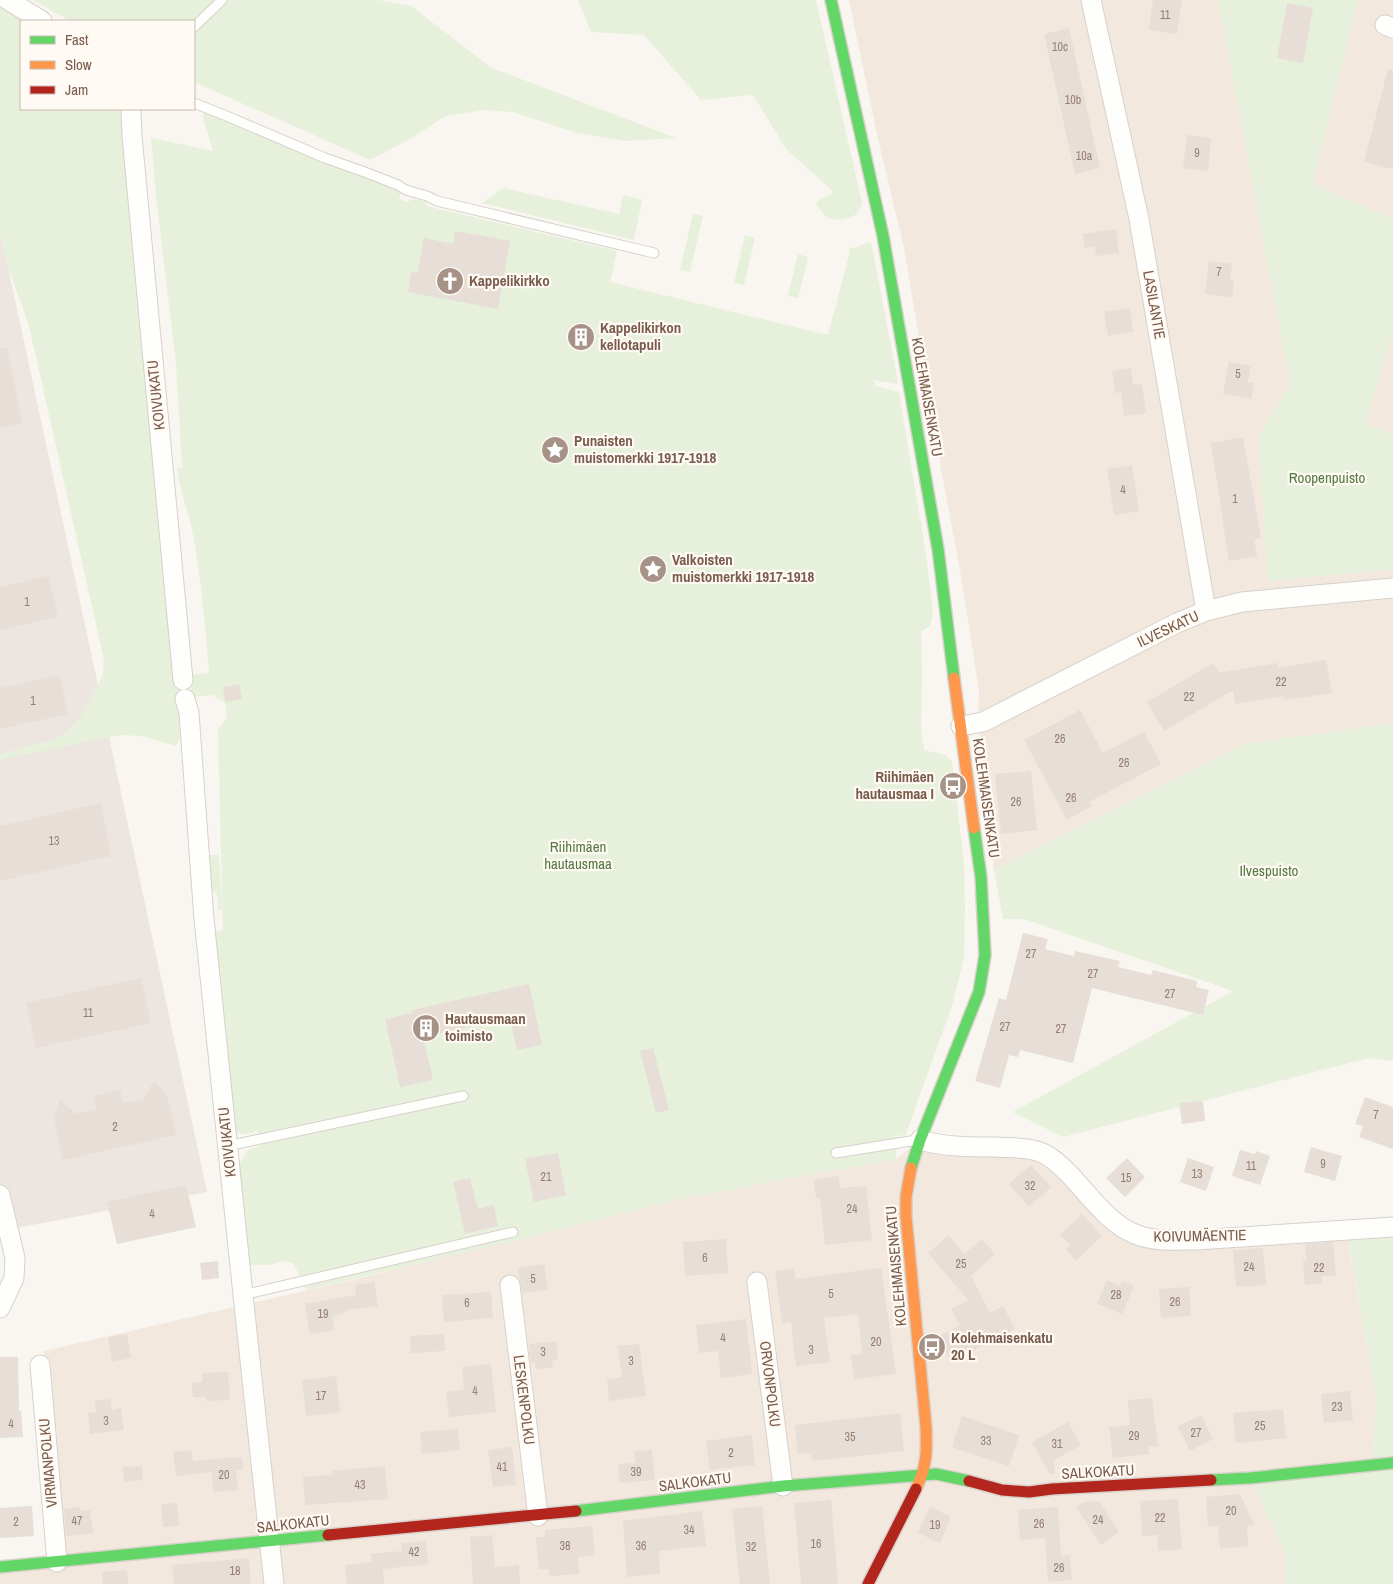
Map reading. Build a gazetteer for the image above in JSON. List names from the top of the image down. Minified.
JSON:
{"streets":{"street":["LASILANTIE","KOIVUKATU","KOLEHMAISENKATU","ILVESKATU","KOIVUMÄENTIE","ORVONPOLKU","LESKENPOLKU","VIRMANPOLKU","SALKOKATU"]},"crossings":[["LASILANTIE","ILVESKATU"],["KOIVUKATU","SALKOKATU"],["KOLEHMAISENKATU","ILVESKATU"],["KOLEHMAISENKATU","KOIVUMÄENTIE"],["KOLEHMAISENKATU","SALKOKATU"],["ORVONPOLKU","SALKOKATU"],["LESKENPOLKU","SALKOKATU"],["VIRMANPOLKU","SALKOKATU"]],"parks":["Roopenpuisto","Riihimäen hautausmaa","Ilvespuisto"],"places":{"church":["Kappelikirkko"],"building":["Kappelikirkon kellotapuli","Hautausmaan toimisto"],"place":["Punaisten muistomerkki 1917-1918","Valkoisten muistomerkki 1917-1918"],"bus stop":["Riihimäen hautausmaa I","Kolehmaisenkatu 20 L"]},"house_numbers":["11","10c","10b","9","10a","7","5","4","1","1","22","22","1","26","26","26","26","13","27","27","27","11","27","27","7","2","9","11","13","21","15","32","24","4","6","25","24","22","5","5","28","26","6","19","4","20","3","3","3","4","17","23","3","4","25","27","29","35","33","31","2","41","39","20","43","20","22","24","47","2","26","19","34","16","38","36","32","42","26","18"],"legend":["Fast","Slow","Jam"]}
